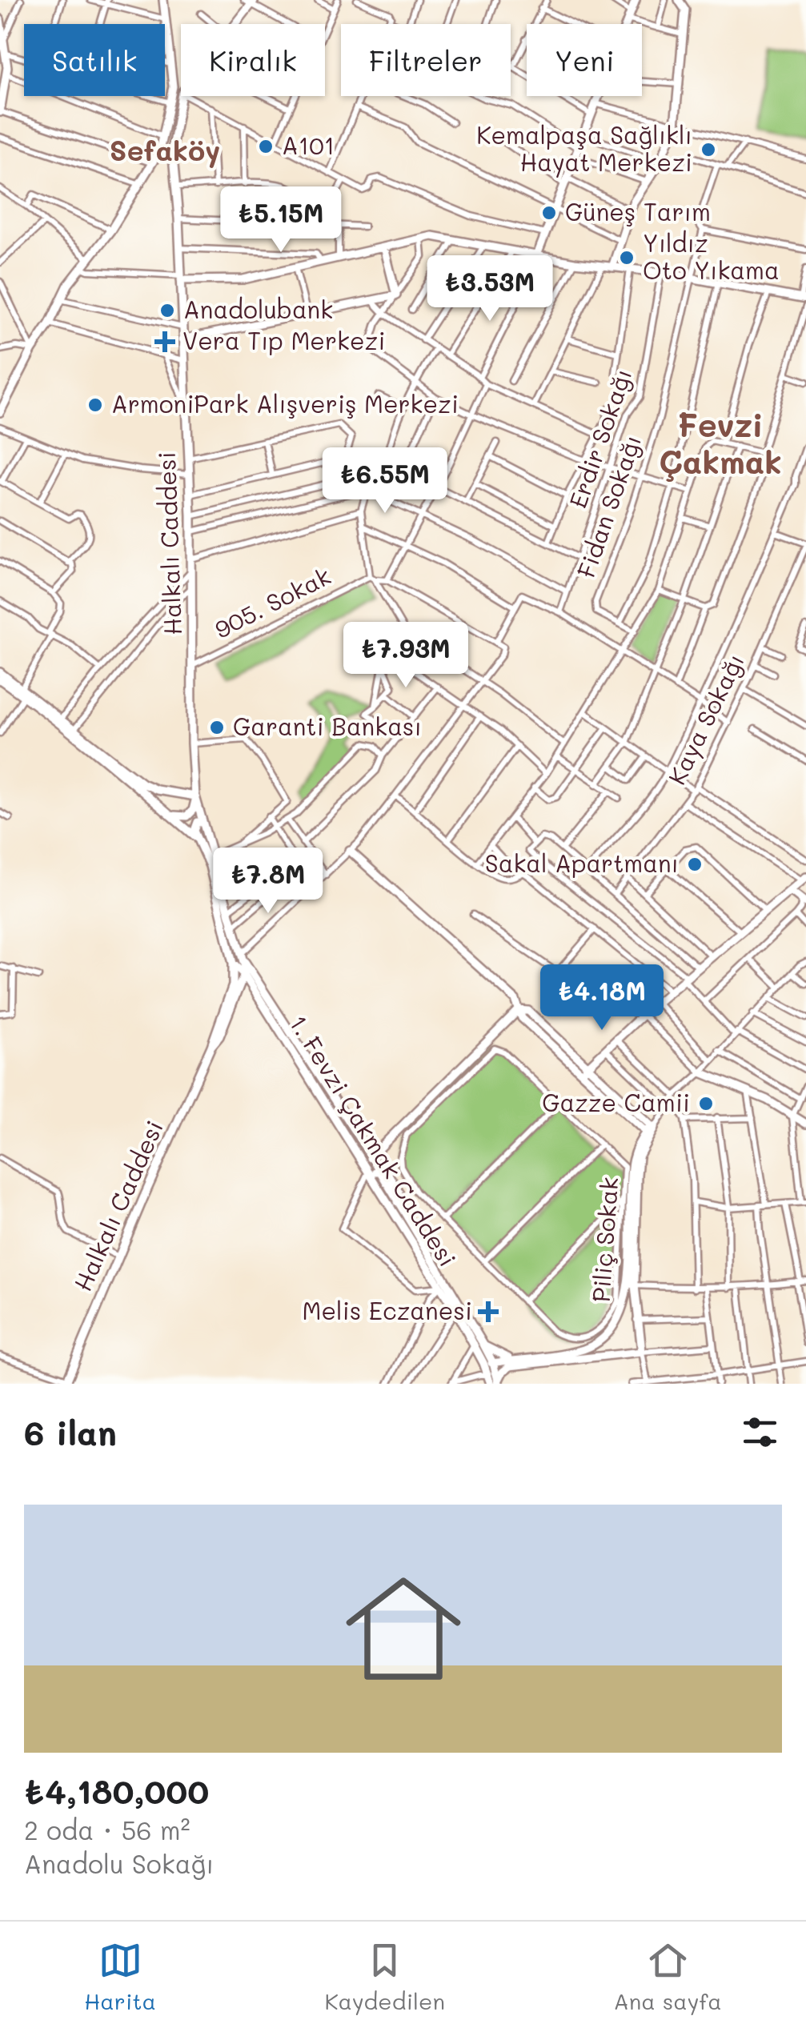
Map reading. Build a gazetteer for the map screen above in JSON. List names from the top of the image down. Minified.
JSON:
{"streets":{"main road":["Halkalı Caddesi","1. Fevzi Çakmak Caddesi","Piliç Sokak"],"street":["Erdir Sokağı","Fidan Sokağı","905. Sokak","Kaya Sokağı"]},"crossings":[["Halkalı Caddesi","905. Sokak"],["Halkalı Caddesi","1. Fevzi Çakmak Caddesi"]],"districts":["Sefaköy","Fevzi Çakmak"],"places":{"other":["A101","Kemalpaşa Sağlıklı Hayat Merkezi","Güneş Tarım","Yıldız Oto Yıkama","Anadolubank","ArmoniPark Alışveriş Merkezi","Garanti Bankası","Sakal Apartmanı","Gazze Camii"],"health":["Vera Tıp Merkezi","Melis Eczanesi"]},"page":{"chip":["Satılık","Kiralık","Filtreler","Yeni"],"price":["₺5.15M","₺3.53M","₺6.55M","₺7.93M","₺7.8M","₺4.18M"],"heading":"6 ilan","list":[{"name":"₺4,180,000","note":"2 oda · 56 m² · Anadolu Sokağı"}],"tabs":["Harita","Kaydedilen","Ana sayfa"]}}
